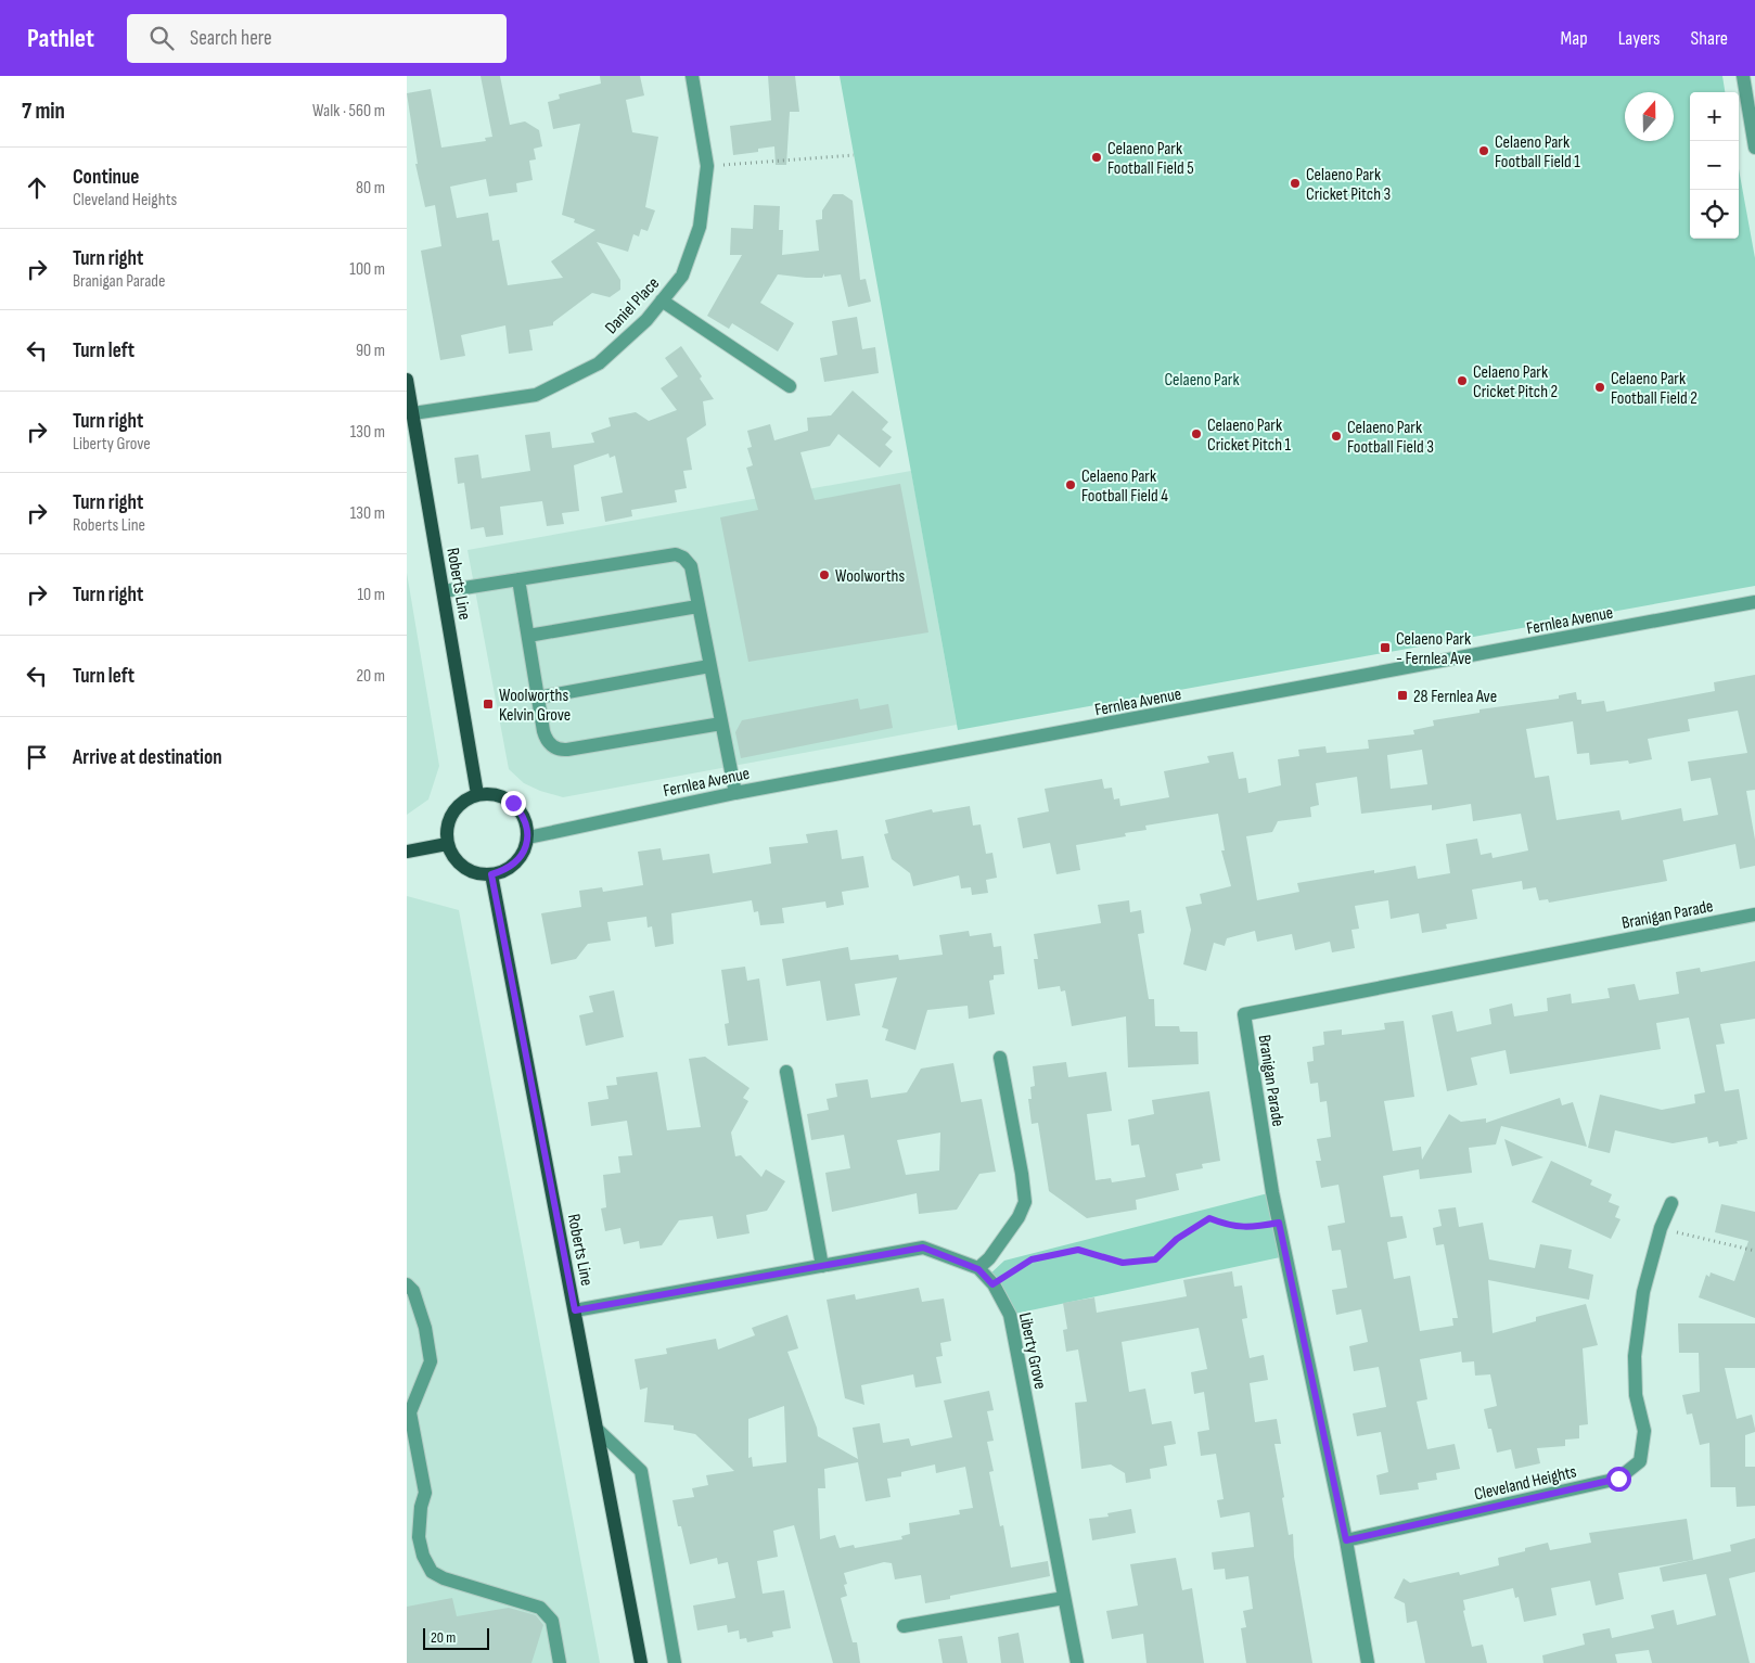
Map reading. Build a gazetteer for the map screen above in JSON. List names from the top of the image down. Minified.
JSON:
{"streets":{"main road":["Roberts Line"],"street":["Daniel Place","Fernlea Avenue","Branigan Parade","Liberty Grove","Cleveland Heights"]},"crossings":[["Daniel Place","Roberts Line"],["Roberts Line","Fernlea Avenue"],["Roberts Line","Liberty Grove"],["Branigan Parade","Cleveland Heights"]],"parks":["Celaeno Park"],"places":{"other":["Celaeno Park Football Field 1","Celaeno Park Football Field 5","Celaeno Park Cricket Pitch 3","Celaeno Park Cricket Pitch 2","Celaeno Park Football Field 2","Celaeno Park Cricket Pitch 1","Celaeno Park Football Field 3","Celaeno Park Football Field 4","Woolworths"],"transit":["Celaeno Park - Fernlea Ave","28 Fernlea Ave","Woolworths Kelvin Grove"]},"scale_bar":"20 m","north":"top","page":{"header":"Pathlet","search":"Search here","nav":["Map","Layers","Share"],"heading":["7 min","Walk · 560 m"],"map_buttons":["+","−"],"list":[["Continue","Cleveland Heights","80 m"],["Turn right","Branigan Parade","100 m"],["Turn left","90 m"],["Turn right","Liberty Grove","130 m"],["Turn right","Roberts Line","130 m"],["Turn right","10 m"],["Turn left","20 m"],"Arrive at destination"],"scale":"20 m"}}
